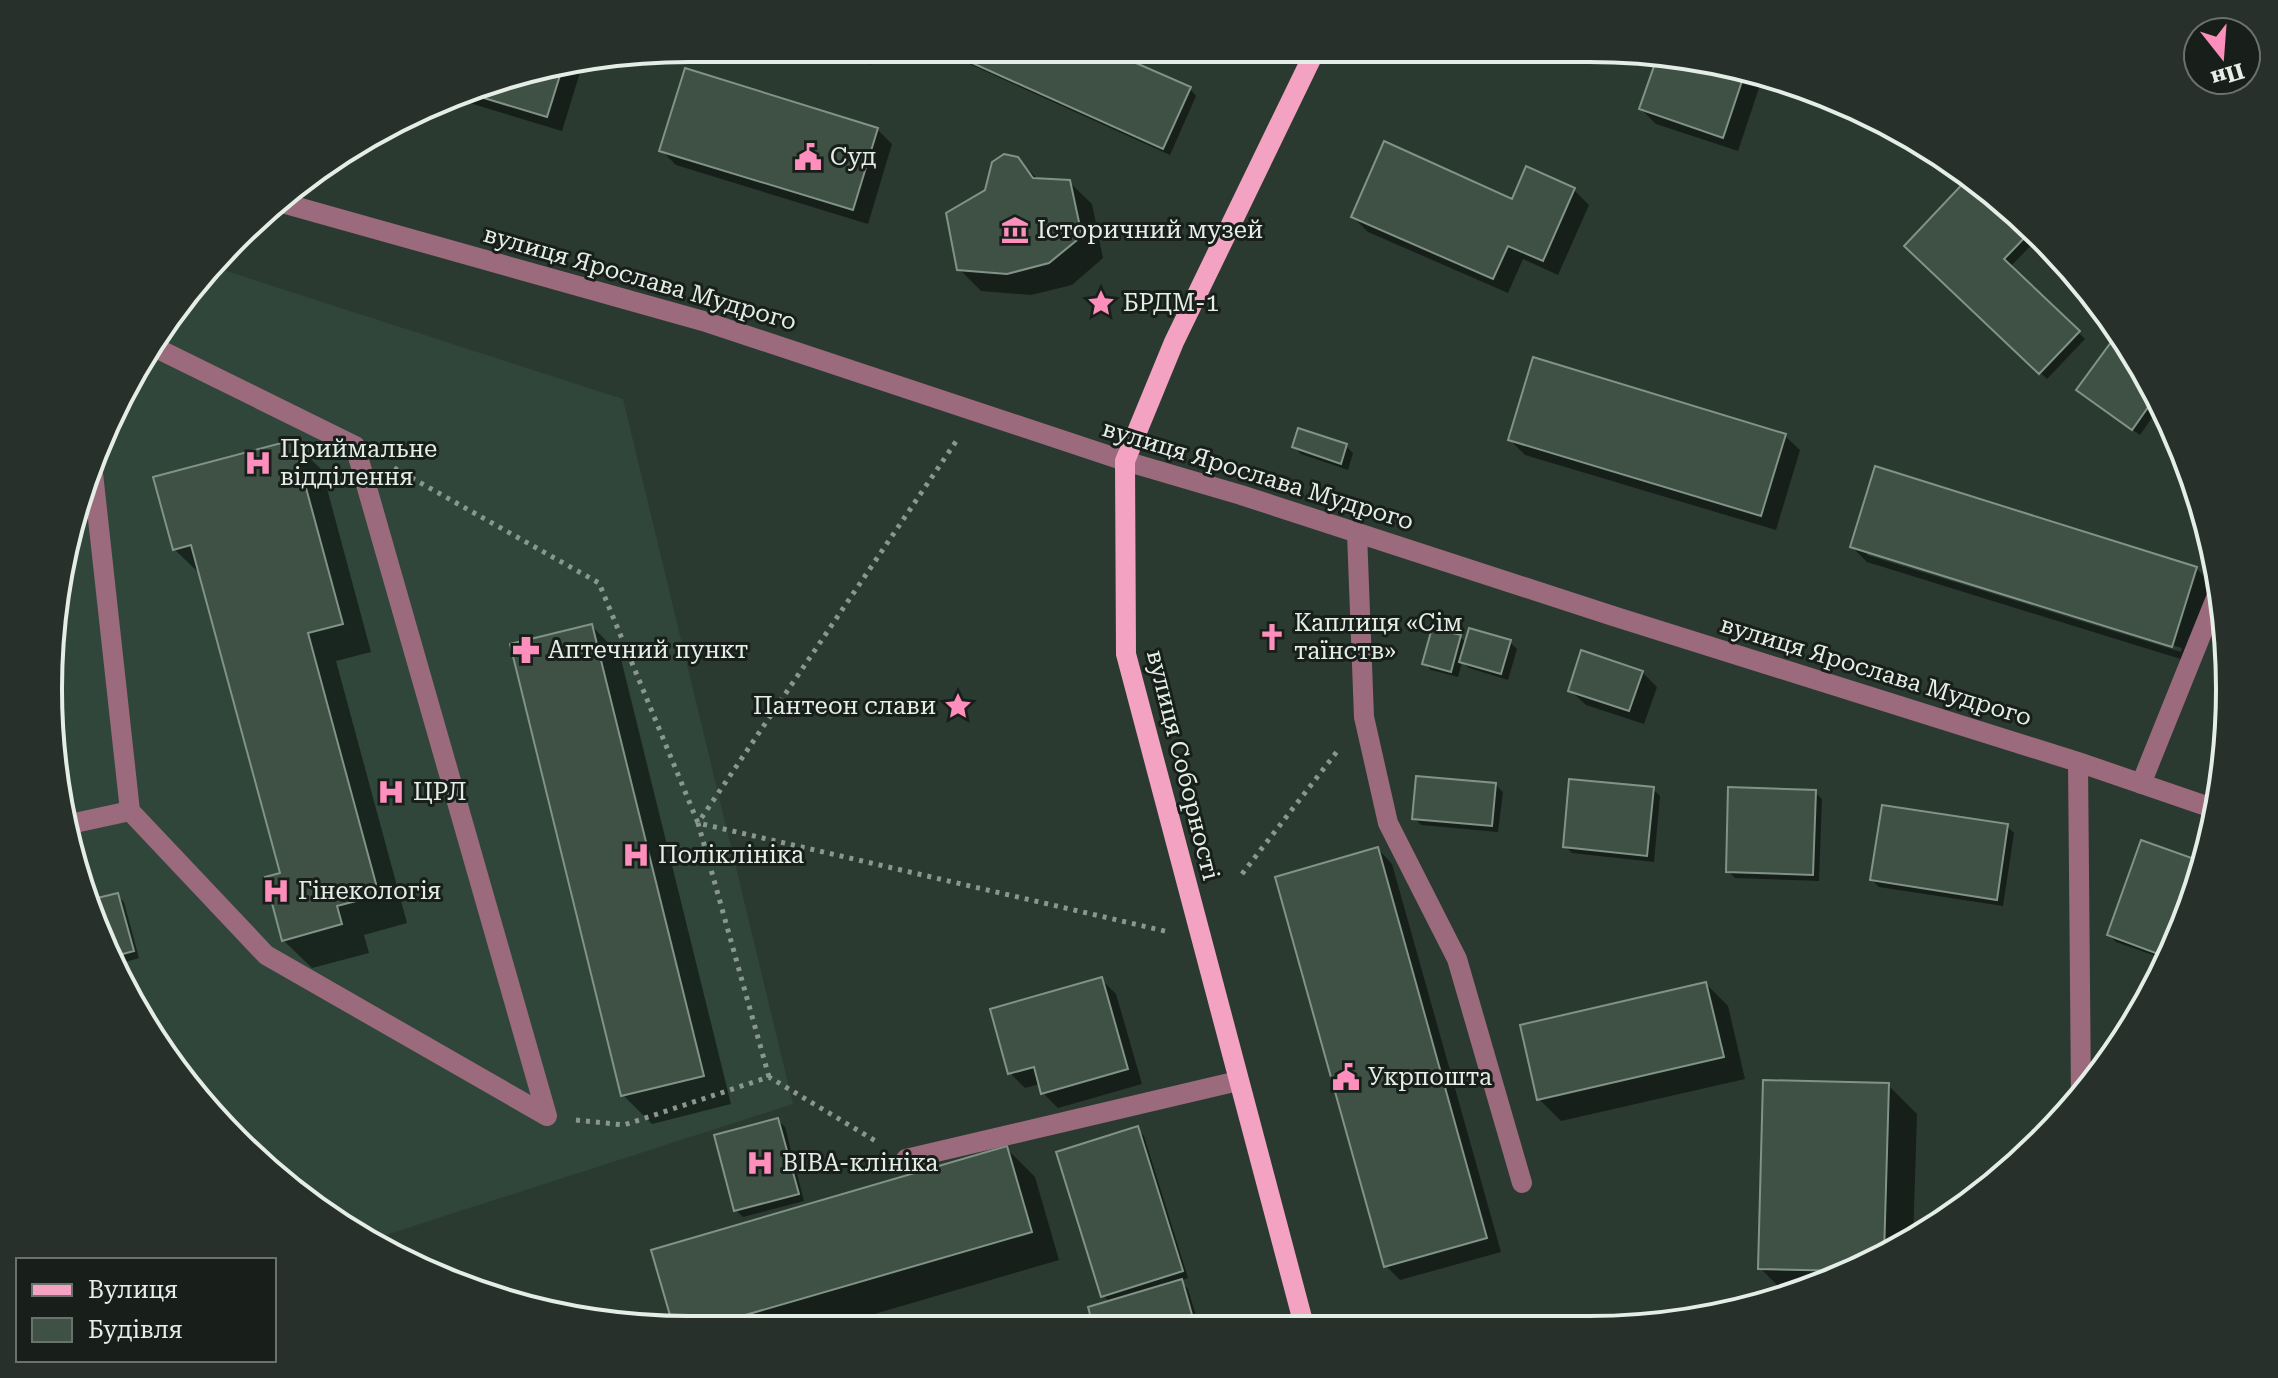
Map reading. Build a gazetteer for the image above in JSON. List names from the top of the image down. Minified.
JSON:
{"streets":{"main road":["вулиця Соборності"],"street":["вулиця Ярослава Мудрого"]},"crossings":[["вулиця Ярослава Мудрого","вулиця Соборності"]],"places":{"public building":["Суд","Укрпошта"],"museum":["Історичний музей"],"place":["БРДМ-1","Пантеон слави"],"hospital":["Приймальне відділення","ЦРЛ","Поліклініка","Гінекологія","ВІВА-клініка"],"church":["Каплиця «Сім таїнств»"],"pharmacy":["Аптечний пункт"]},"legend":["Вулиця","Будівля"],"north":"bottom"}
